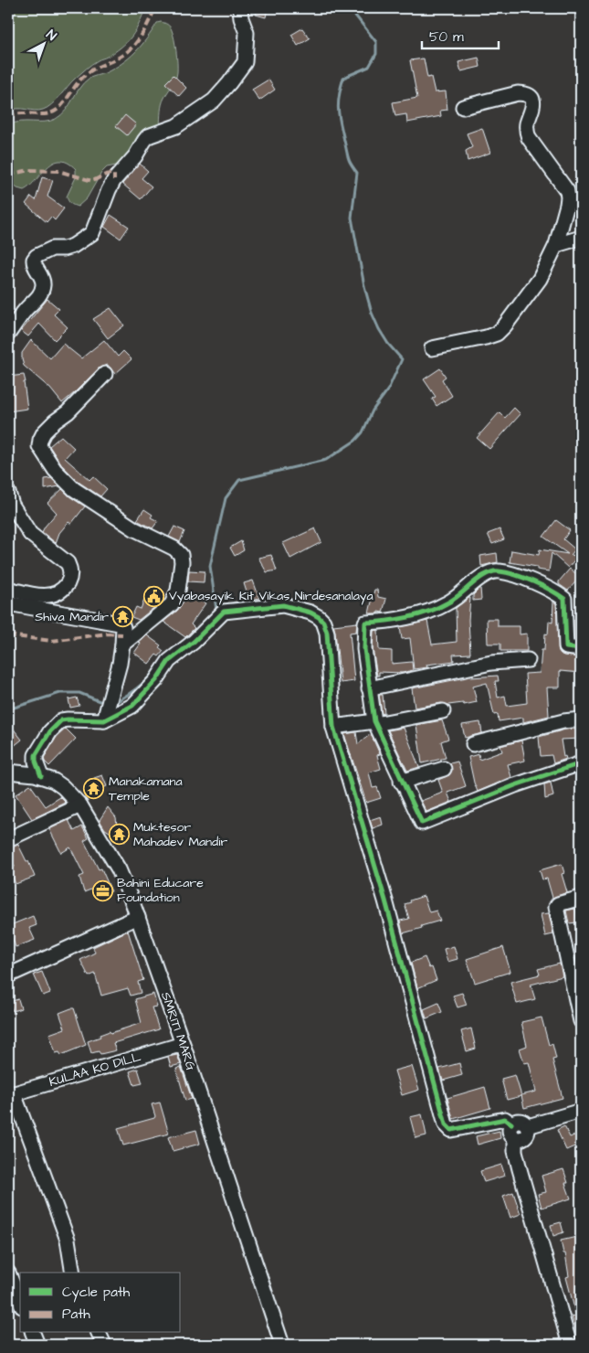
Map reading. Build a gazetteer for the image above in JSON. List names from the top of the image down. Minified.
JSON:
{"streets":{"street":["SMRITI MARG","KULAA KO DILL"]},"crossings":[["SMRITI MARG","KULAA KO DILL"]],"places":{"public building":["Vyabasayik Kit Vikas Nirdesanalaya"],"temple":["Shiva Mandir","Manakamana Temple","Muktesor Mahadev Mandir"],"office":["Bahini Educare Foundation"]},"legend":["Cycle path","Path"],"scale_bar":"50 m","north":"top right"}
